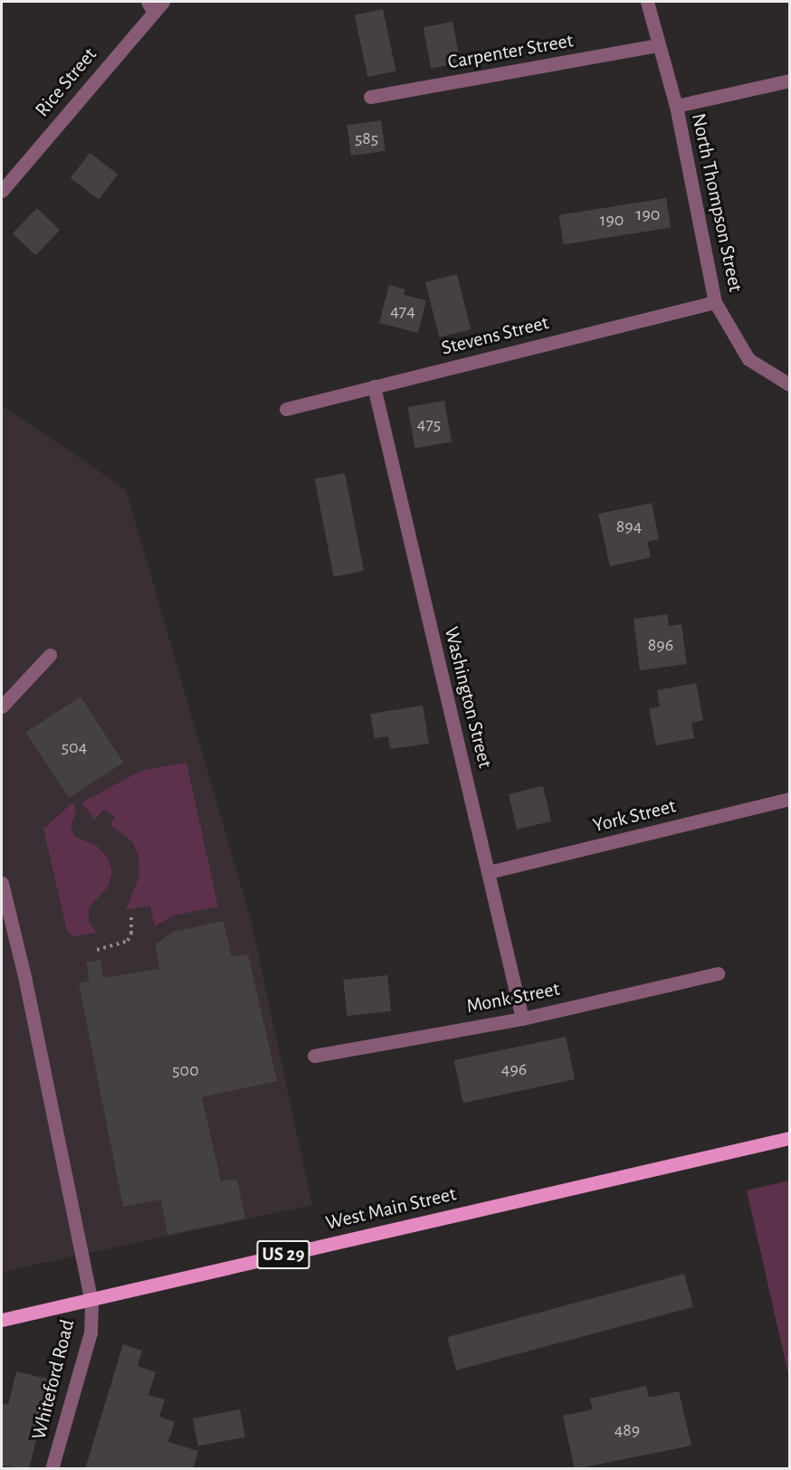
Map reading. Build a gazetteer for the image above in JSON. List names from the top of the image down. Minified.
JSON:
{"streets":{"main road":["West Main Street","US 29"],"street":["Carpenter Street","Rice Street","North Thompson Street","Stevens Street","Washington Street","York Street","Monk Street","Whiteford Road"]},"crossings":[["Carpenter Street","North Thompson Street"],["North Thompson Street","Stevens Street"],["Stevens Street","Washington Street"],["Washington Street","York Street"],["Washington Street","Monk Street"],["West Main Street","Whiteford Road"]],"house_numbers":["585","190","190","474","475","894","896","504","496","500","489"]}
